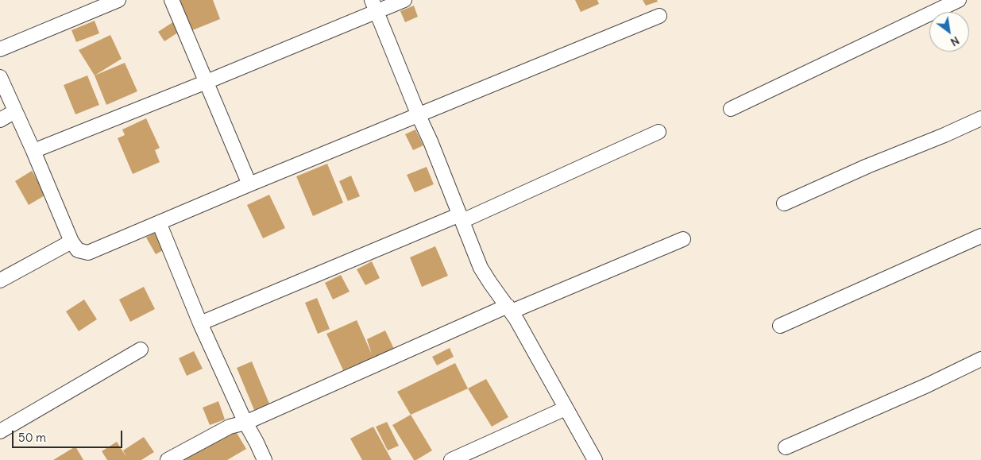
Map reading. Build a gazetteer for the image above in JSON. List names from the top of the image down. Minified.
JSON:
{"scale_bar":"50 m","north":"bottom right"}
